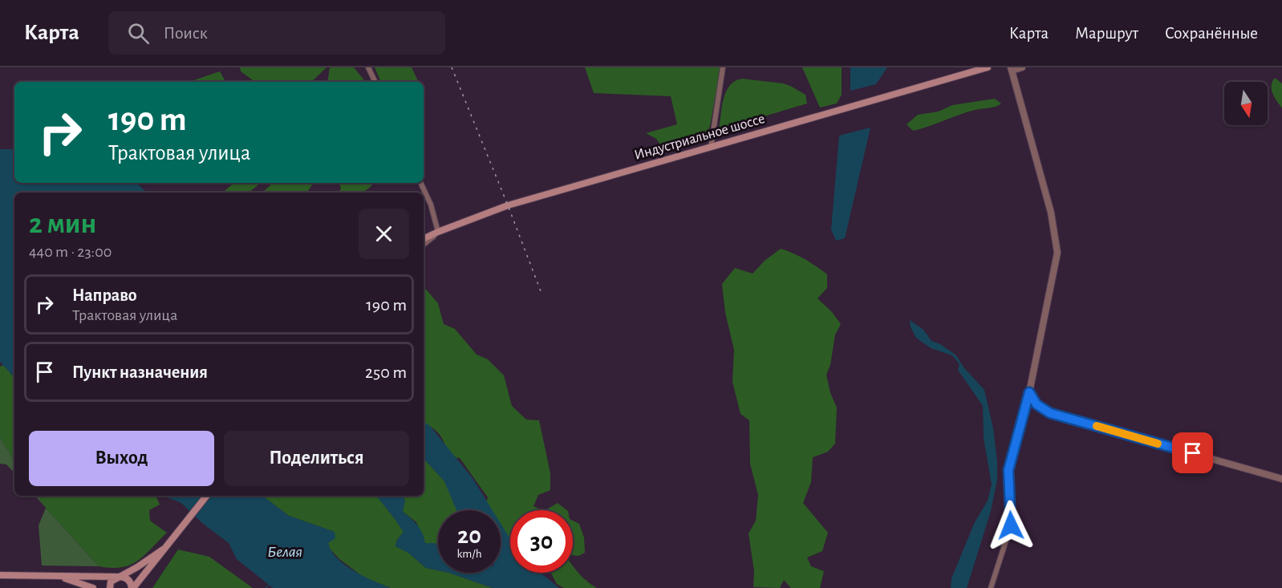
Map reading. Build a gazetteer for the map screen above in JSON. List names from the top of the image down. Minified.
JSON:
{"streets":{"main road":["Индустриальное шоссе"]},"water":["Белая"],"north":"bottom","page":{"header":"Карта","search":"Поиск","nav":["Карта","Маршрут","Сохранённые"],"turn":["190 m","Трактовая улица"],"heading":["2 мин","440 m · 23:00"],"list":[{"name":"Направо","note":"Трактовая улица","value":"190 m"},{"name":"Пункт назначения","value":"250 m"}],"buttons":["Выход","Поделиться"],"speed":"20 km/h","limit":"30"}}
